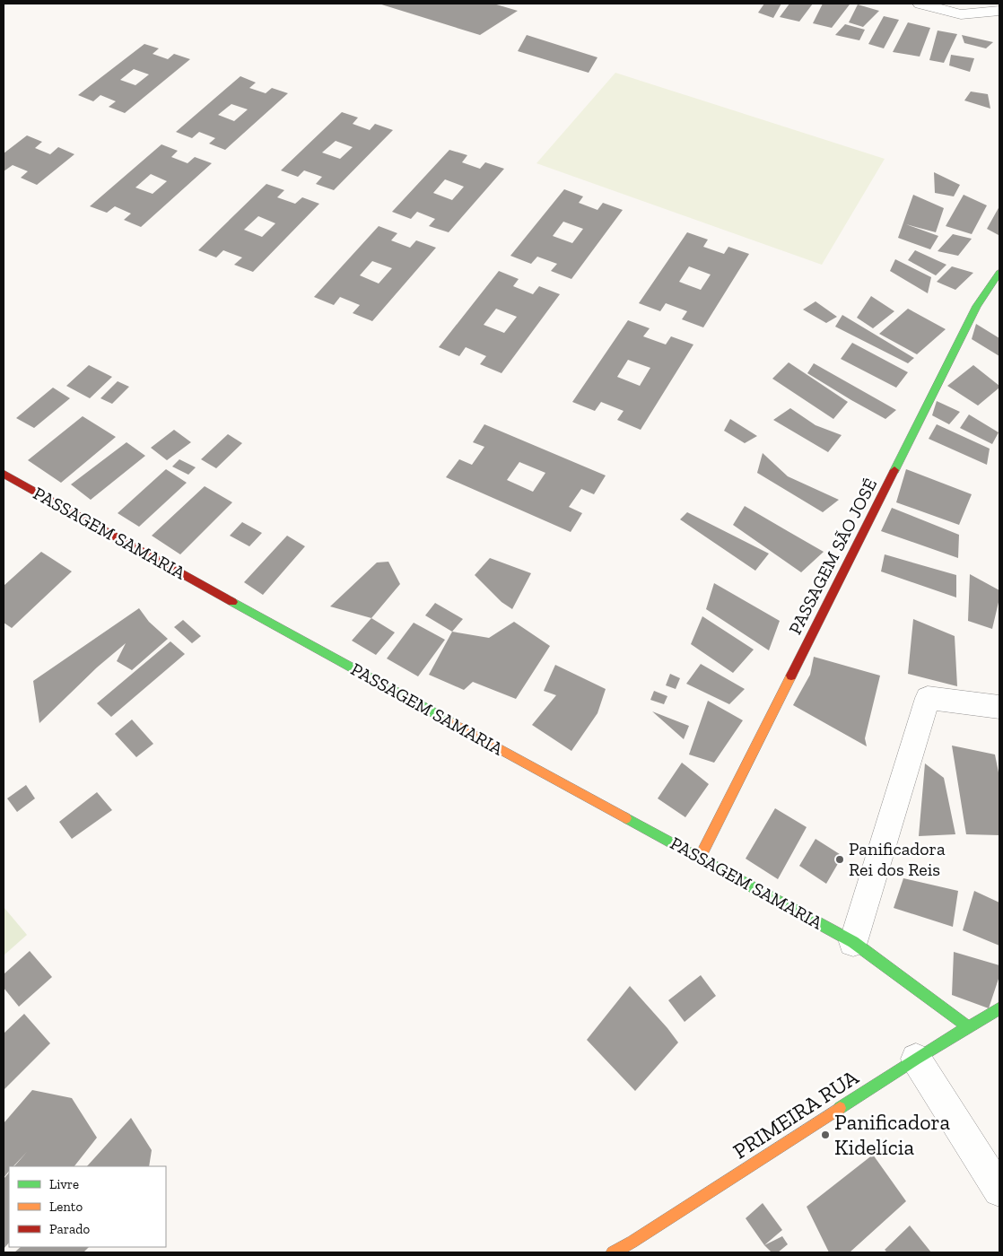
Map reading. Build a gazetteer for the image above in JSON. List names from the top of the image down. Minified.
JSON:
{"streets":{"street":["PASSAGEM SAMARIA","PASSAGEM SÃO JOSÉ","PRIMEIRA RUA"]},"crossings":[["PASSAGEM SAMARIA","PASSAGEM SÃO JOSÉ"],["PASSAGEM SAMARIA","PRIMEIRA RUA"]],"places":["Panificadora Rei dos Reis","Panificadora Kidelícia"],"legend":["Livre","Lento","Parado"]}
